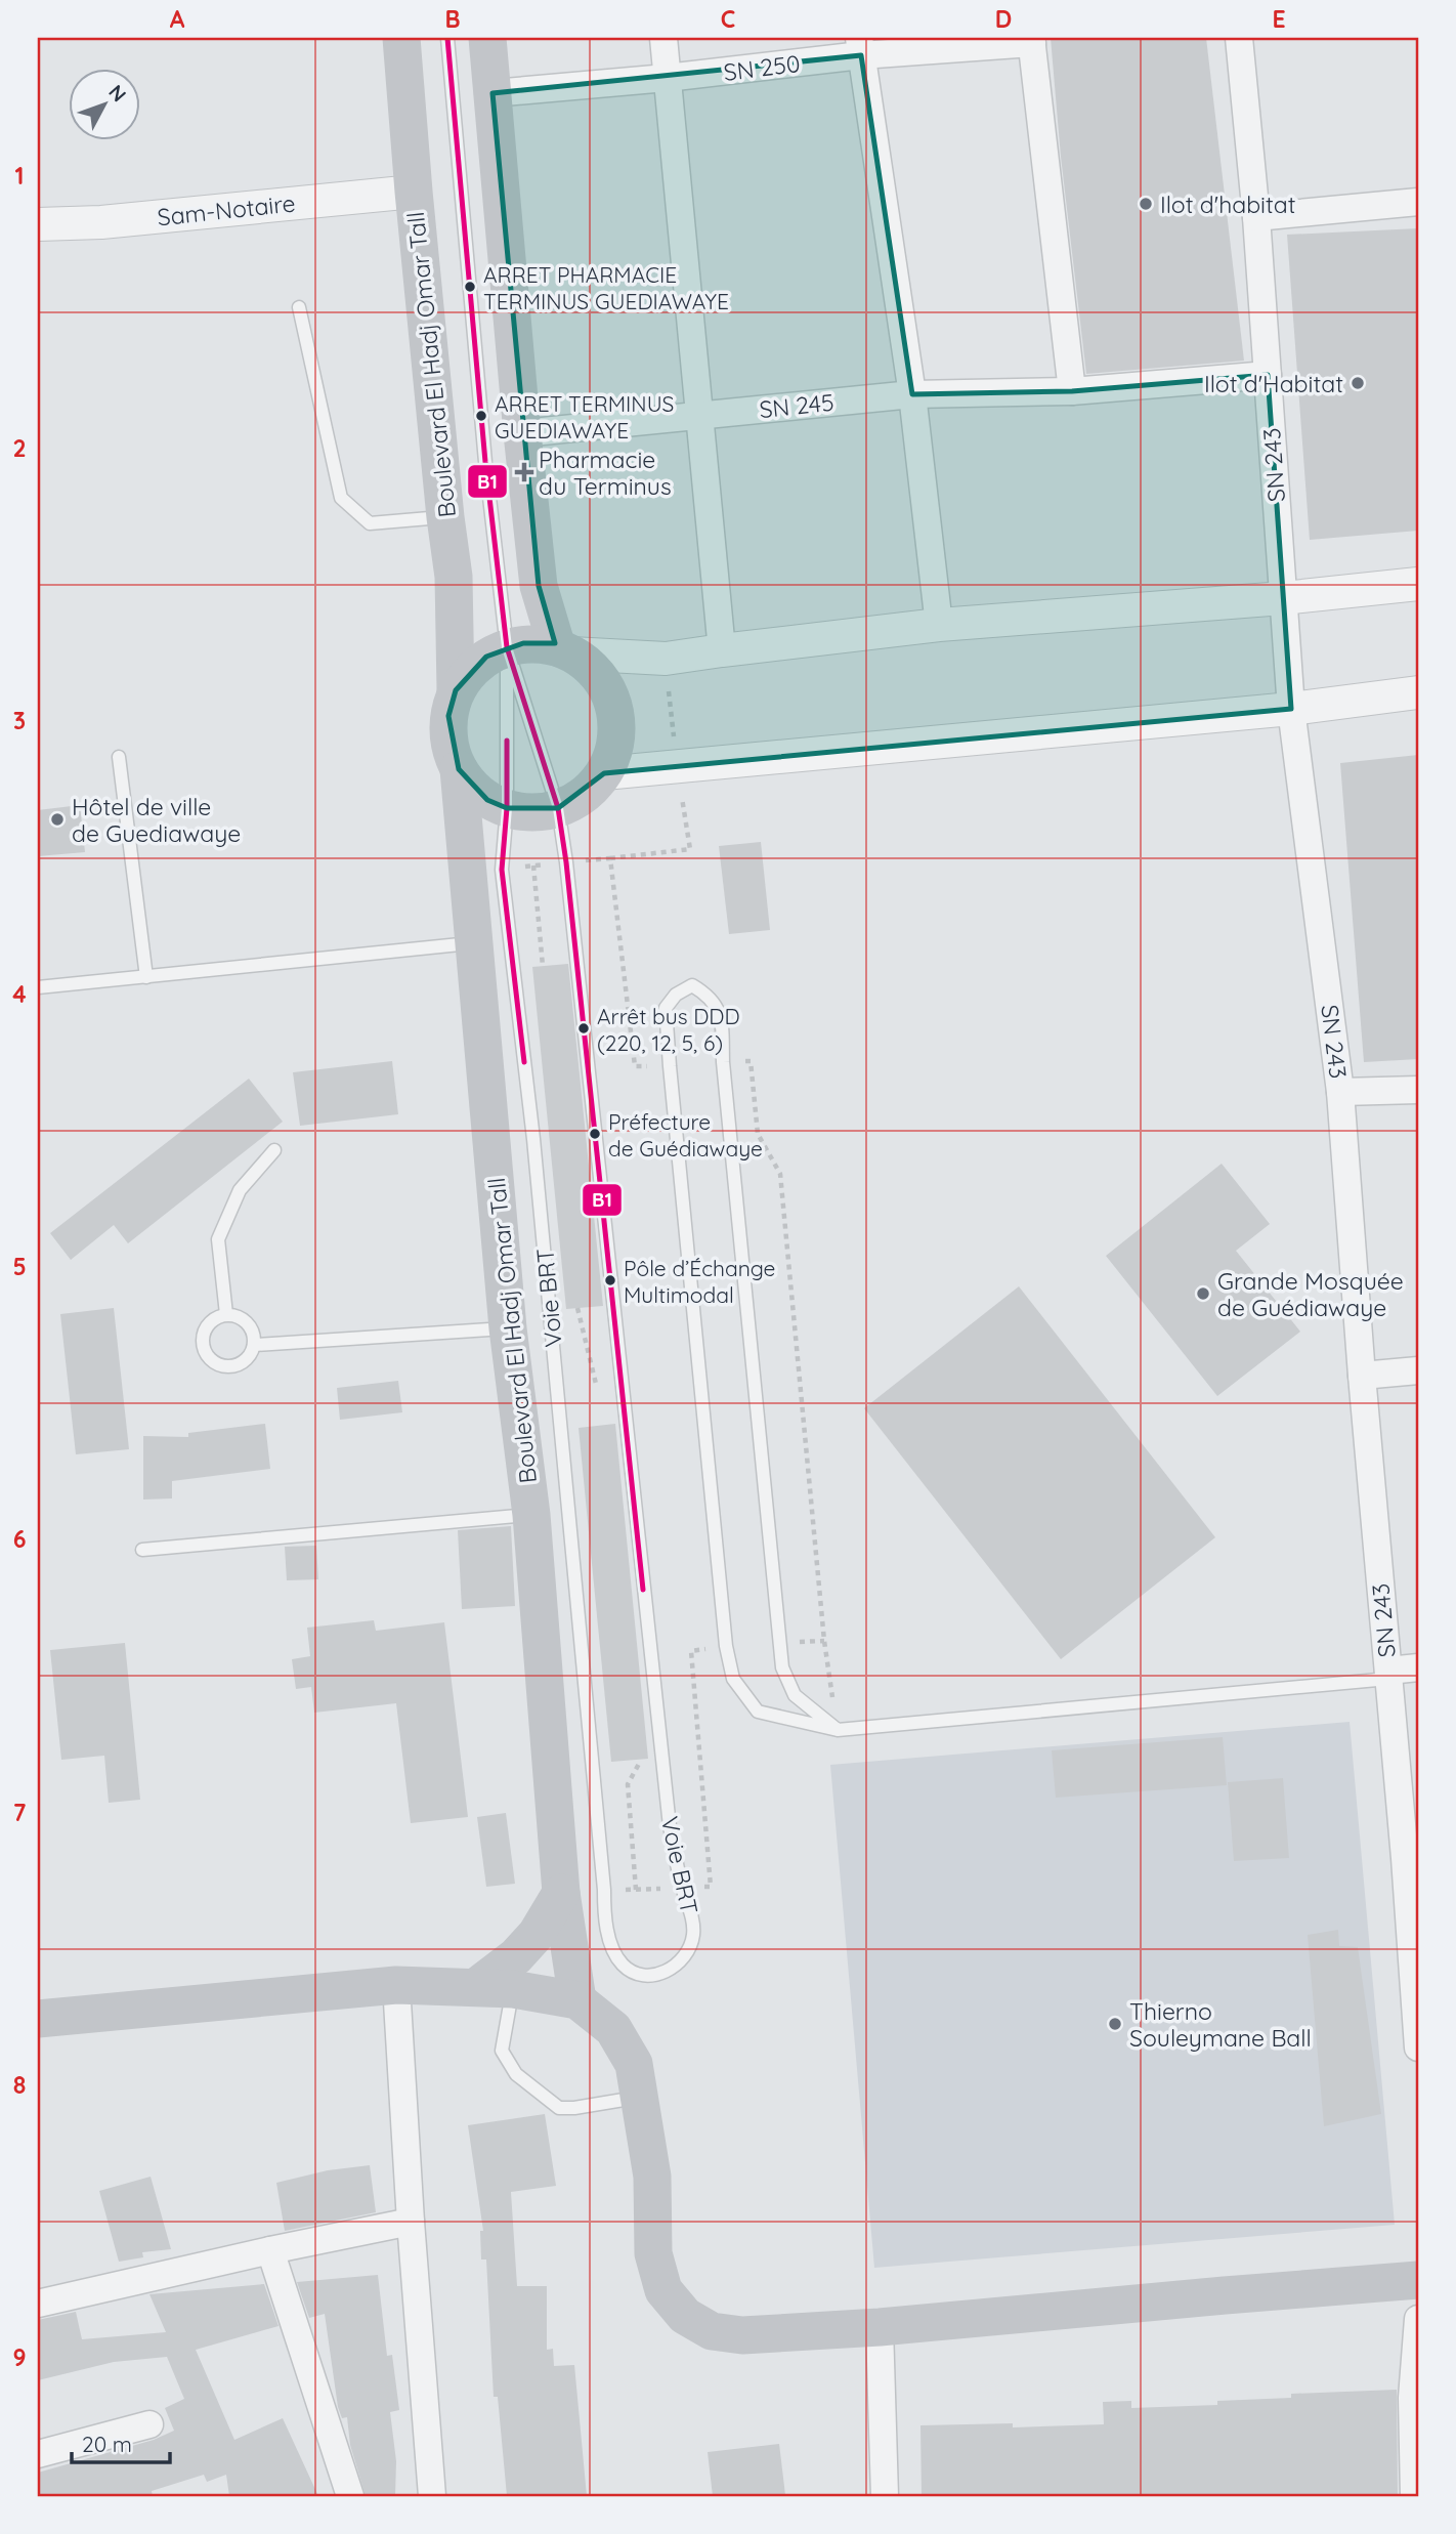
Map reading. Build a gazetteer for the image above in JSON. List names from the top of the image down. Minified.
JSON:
{"streets":{"main road":["Boulevard El Hadj Omar Tall"],"street":["SN 250","Sam-Notaire","SN 245","SN 243"],"lane":["Voie BRT"]},"crossings":[["Sam-Notaire","Boulevard El Hadj Omar Tall"],["Boulevard El Hadj Omar Tall","Voie BRT"],["SN 245","SN 243"]],"places":{"other":["Ilot d'habitat","ARRET PHARMACIE TERMINUS GUEDIAWAYE","Ilot d'Habitat","ARRET TERMINUS GUEDIAWAYE","Hôtel de ville de Guediawaye","Arrêt bus DDD (220, 12, 5, 6)","Préfecture de Guédiawaye","Pôle d’Échange Multimodal","Grande Mosquée de Guédiawaye","Thierno Souleymane Ball"],"health":["Pharmacie du Terminus"]},"lines":["transit line B1"],"scale_bar":"20 m","north":"top right","grid":{"columns":["A","B","C","D","E"],"rows":["1","2","3","4","5","6","7","8","9"]}}
